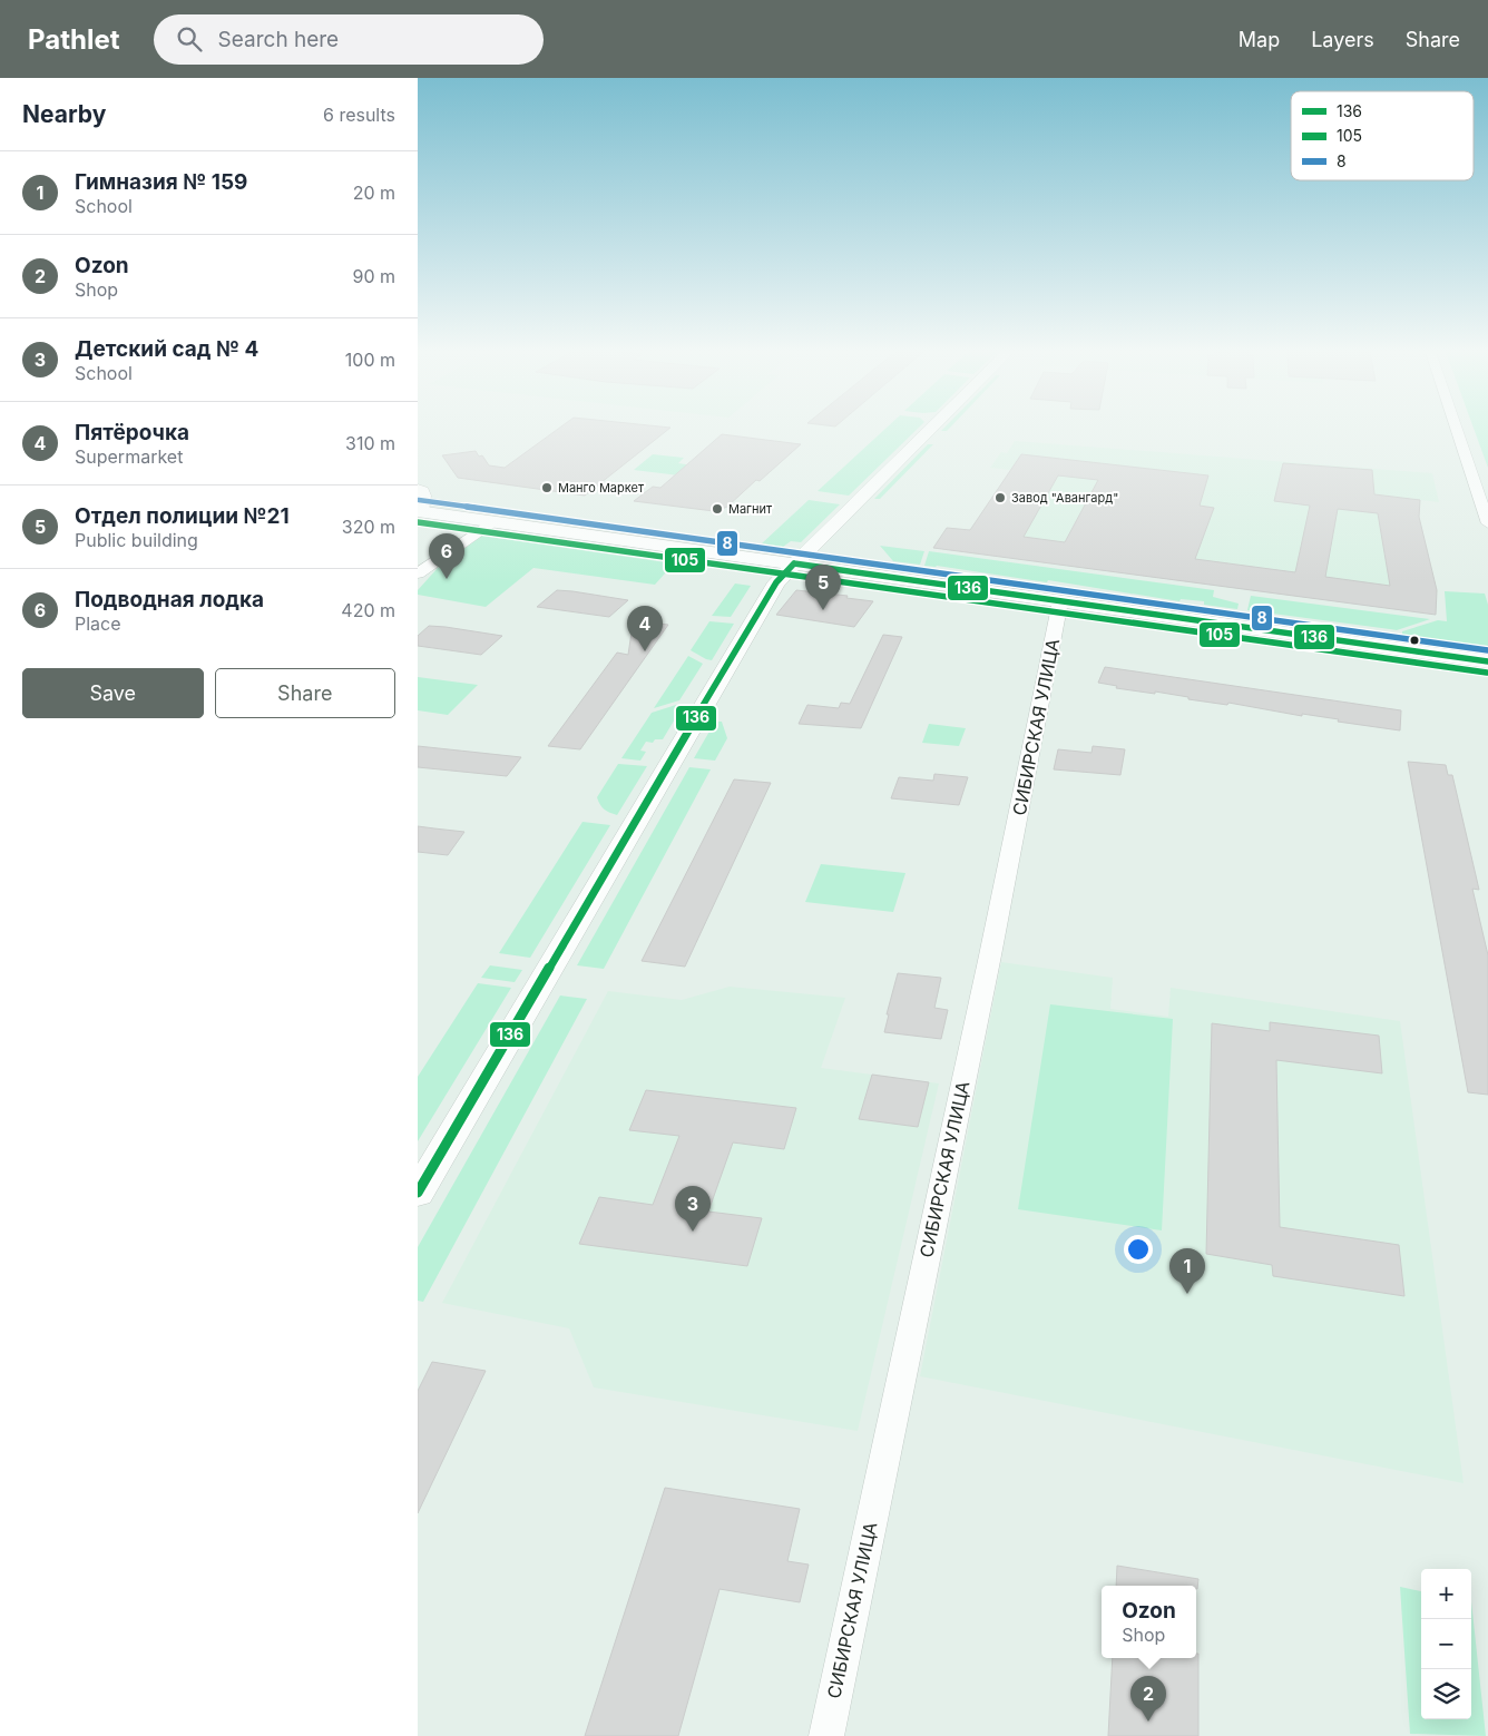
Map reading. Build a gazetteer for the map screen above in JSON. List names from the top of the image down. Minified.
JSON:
{"streets":{"street":["СИБИРСКАЯ УЛИЦА"]},"places":["Манго Маркет","Завод \"Авангард\"","Магнит"],"lines":["transit line 8","transit line 105","transit line 136"],"legend":["136","105","8"],"page":{"header":"Pathlet","search":"Search here","nav":["Map","Layers","Share"],"heading":["Nearby","6 results"],"list":[{"mark":"1","name":"Гимназия № 159","note":"School","value":"20 m"},{"mark":"2","name":"Ozon","note":"Shop","value":"90 m"},{"mark":"3","name":"Детский сад № 4","note":"School","value":"100 m"},{"mark":"4","name":"Пятёрочка","note":"Supermarket","value":"310 m"},{"mark":"5","name":"Отдел полиции №21","note":"Public building","value":"320 m"},{"mark":"6","name":"Подводная лодка","note":"Place","value":"420 m"}],"pins":["6","5","4","3","1","2"],"buttons":["Save","Share"],"map_buttons":["+","−"],"popup":["Ozon","Shop"]}}
